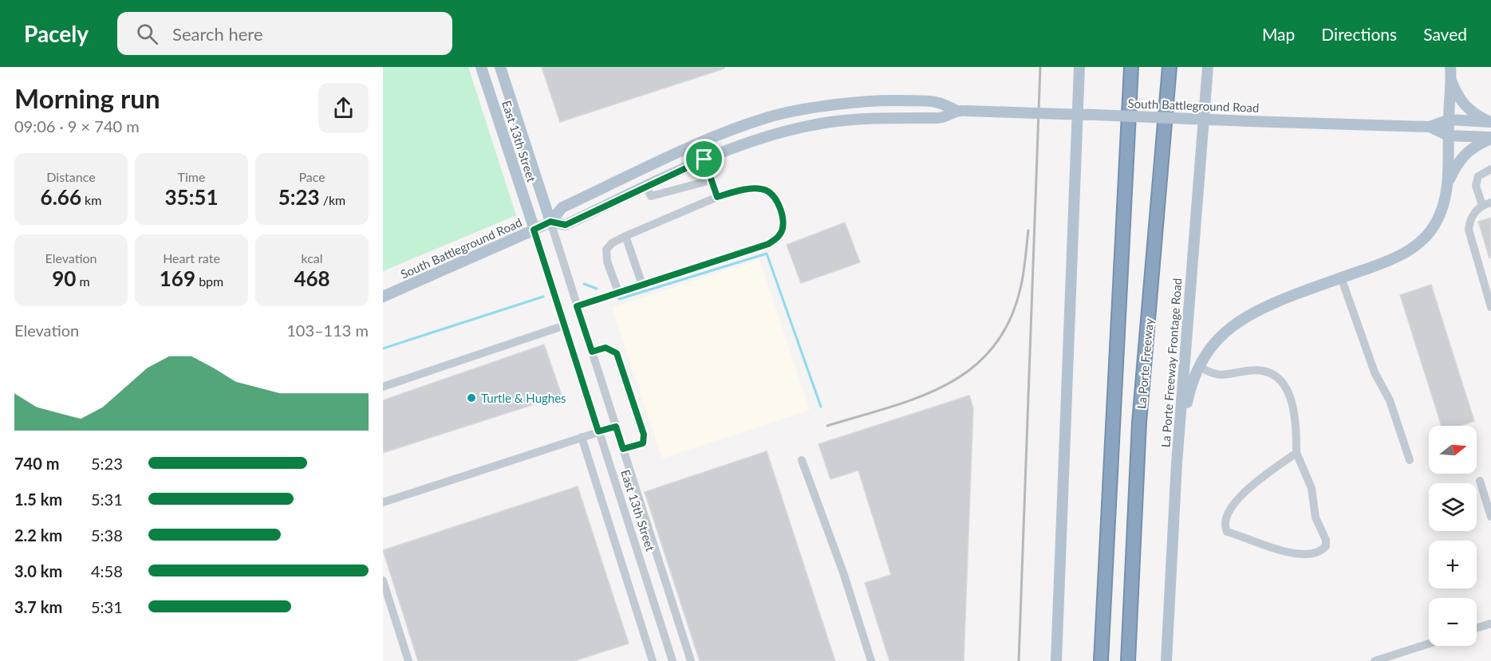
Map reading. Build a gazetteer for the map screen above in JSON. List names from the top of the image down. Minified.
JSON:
{"streets":{"highway":["La Porte Freeway"],"main road":["South Battleground Road","East 13th Street","La Porte Freeway Frontage Road"]},"crossings":[["South Battleground Road","East 13th Street"]],"places":["Turtle & Hughes"],"north":"right","page":{"header":"Pacely","search":"Search here","nav":["Map","Directions","Saved"],"heading":["Morning run","09:06 · 9 × 740 m"],"stats":[["Distance","6.66 km"],["Time","35:51"],["Pace","5:23 /km"],["Elevation","90 m"],["Heart rate","169 bpm"],["kcal","468"]],"chart":["Elevation","103–113 m"],"map_buttons":["+","−"],"list":[{"name":"740 m","note":"5:23"},{"name":"1.5 km","note":"5:31"},{"name":"2.2 km","note":"5:38"},{"name":"3.0 km","note":"4:58"},{"name":"3.7 km","note":"5:31"}]}}
